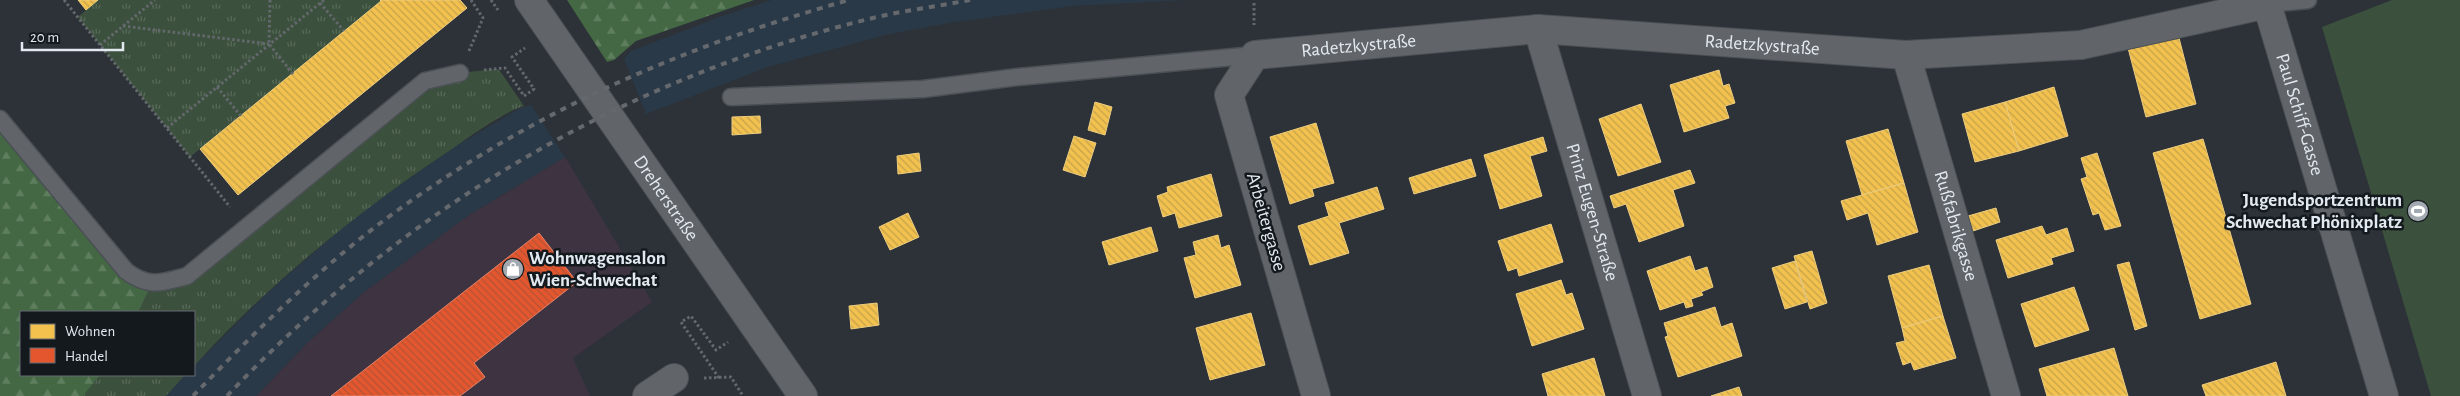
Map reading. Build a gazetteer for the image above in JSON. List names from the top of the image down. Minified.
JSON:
{"streets":{"street":["Radetzkystraße","Paul Schiff-Gasse","Dreherstraße","Prinz Eugen-Straße","Arbeitergasse","Rußfabrikgasse"]},"crossings":[["Radetzkystraße","Paul Schiff-Gasse"],["Radetzkystraße","Prinz Eugen-Straße"],["Radetzkystraße","Arbeitergasse"],["Radetzkystraße","Rußfabrikgasse"]],"places":{"sports":["Jugendsportzentrum Schwechat Phönixplatz"],"shop":["Wohnwagensalon Wien-Schwechat"]},"legend":["Wohnen","Handel"],"scale_bar":"20 m"}
